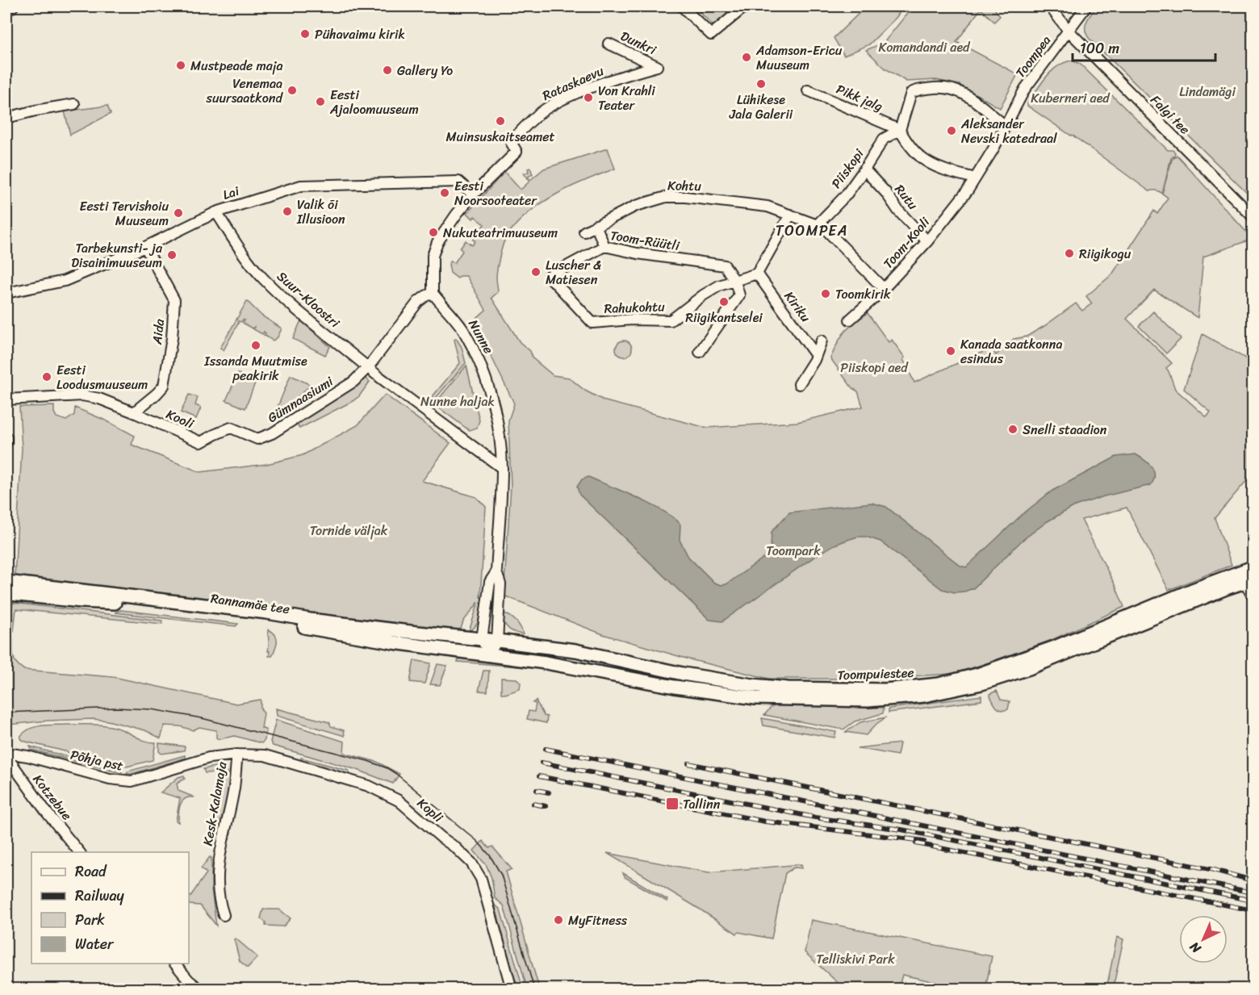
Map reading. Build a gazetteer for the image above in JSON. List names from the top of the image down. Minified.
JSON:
{"streets":{"main road":["Rannamäe tee","Toompuiestee"],"street":["Dunkri","Toompea","Rataskaevu","Pikk jalg","Falgi tee","Piiskopi","Kohtu","Lai","Rutu","Toom-Rüütli","Toom-Kooli","Suur-Kloostri","Kiriku","Rahukohtu","Aida","Nunne","Gümnaasiumi","Kooli","Põhja pst","Kotzebue","Kesk-Kalamaja","Kopli"]},"crossings":[["Dunkri","Rataskaevu"],["Toompea","Pikk jalg"],["Toompea","Falgi tee"],["Toompea","Piiskopi"],["Toompea","Toom-Kooli"],["Rataskaevu","Lai"],["Pikk jalg","Piiskopi"],["Pikk jalg","Toom-Kooli"],["Piiskopi","Kohtu"],["Piiskopi","Rutu"],["Piiskopi","Toom-Kooli"],["Kohtu","Toom-Kooli"],["Lai","Suur-Kloostri"],["Lai","Aida"],["Rutu","Toom-Kooli"],["Toom-Rüütli","Rahukohtu"],["Suur-Kloostri","Nunne"],["Suur-Kloostri","Gümnaasiumi"],["Kiriku","Rahukohtu"],["Aida","Kooli"],["Nunne","Gümnaasiumi"],["Nunne","Rannamäe tee"],["Nunne","Toompuiestee"],["Gümnaasiumi","Kooli"],["Rannamäe tee","Toompuiestee"],["Põhja pst","Kotzebue"],["Põhja pst","Kesk-Kalamaja"],["Põhja pst","Kopli"],["Kesk-Kalamaja","Kopli"]],"districts":["TOOMPEA"],"parks":["Komandandi aed","Lindamägi","Kuberneri aed","Piiskopi aed","Nunne haljak","Tornide väljak","Toompark","Telliskivi Park"],"places":{"other":["Pühavaimu kirik","Adamson-Ericu Muuseum","Mustpeade maja","Gallery Yo","Lühikese Jala Galerii","Venemaa suursaatkond","Von Krahli Teater","Eesti Ajaloomuuseum","Muinsuskaitseamet","Aleksander Nevski katedraal","Eesti Noorsooteater","Valik õi Illusioon","Eesti Tervishoiu Muuseum","Nukuteatrimuuseum","Riigikogu","Tarbekunsti- ja Disainimuuseum","Luscher & Matiesen","Toomkirik","Riigikantselei","Issanda Muutmise peakirik","Kanada saatkonna esindus","Eesti Loodusmuuseum","Snelli staadion","MyFitness"],"transit":["Tallinn"]},"legend":["Road","Railway","Park","Water"],"scale_bar":"100 m","north":"bottom left"}
